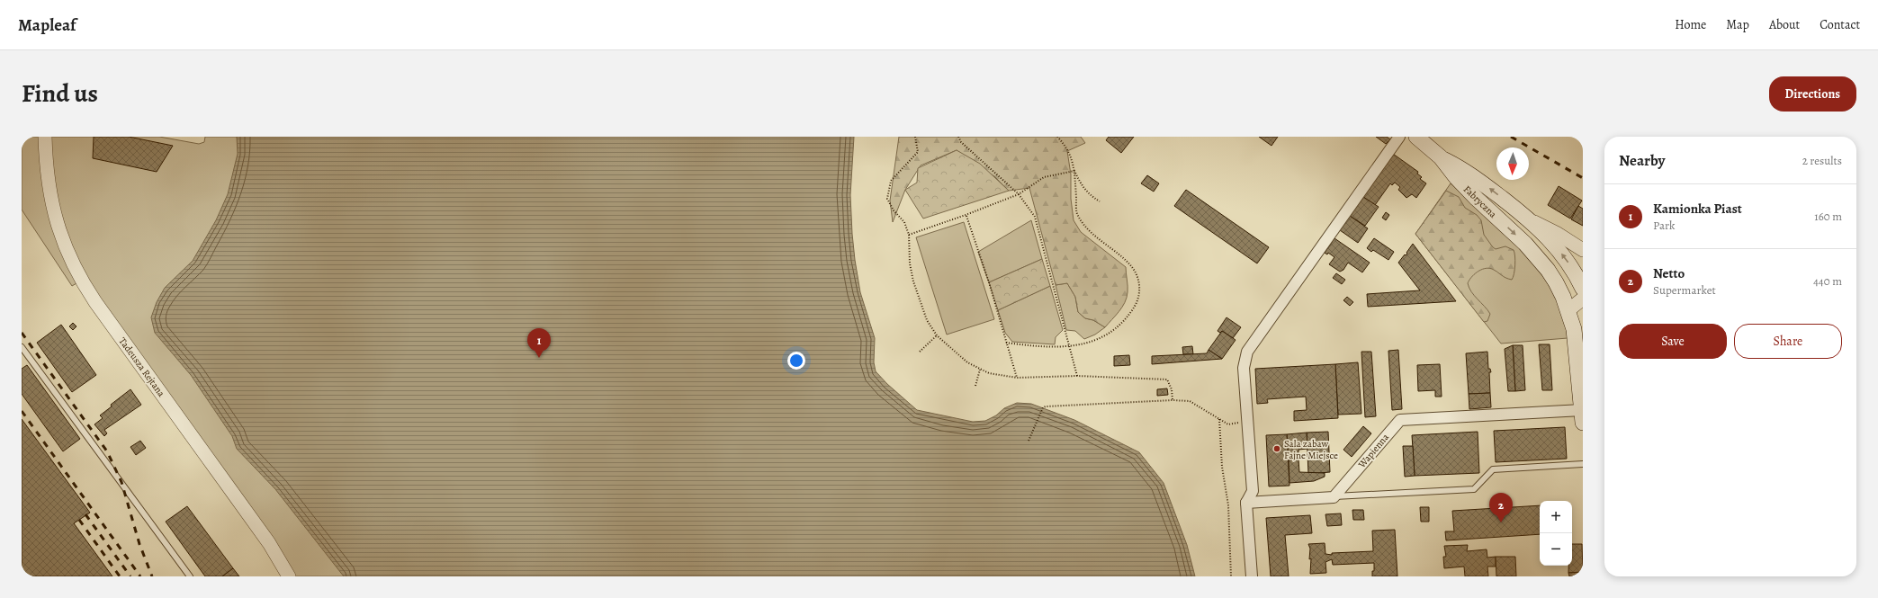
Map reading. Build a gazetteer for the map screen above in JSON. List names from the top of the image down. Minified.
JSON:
{"streets":{"main road":["Fabryczna"],"street":["Tadeusza Rejtana","Wapienna"]},"crossings":[["Fabryczna","Wapienna"]],"places":["Sala zabaw Fajne Miejsce"],"north":"bottom","page":{"header":"Mapleaf","nav":["Home","Map","About","Contact"],"title":"Find us","buttons":["Directions",["Save","Share"]],"heading":["Nearby","2 results"],"list":[{"mark":"1","name":"Kamionka Piast","note":"Park","value":"160 m"},{"mark":"2","name":"Netto","note":"Supermarket","value":"440 m"}],"pins":["1","2"],"map_buttons":["+","−"]}}
